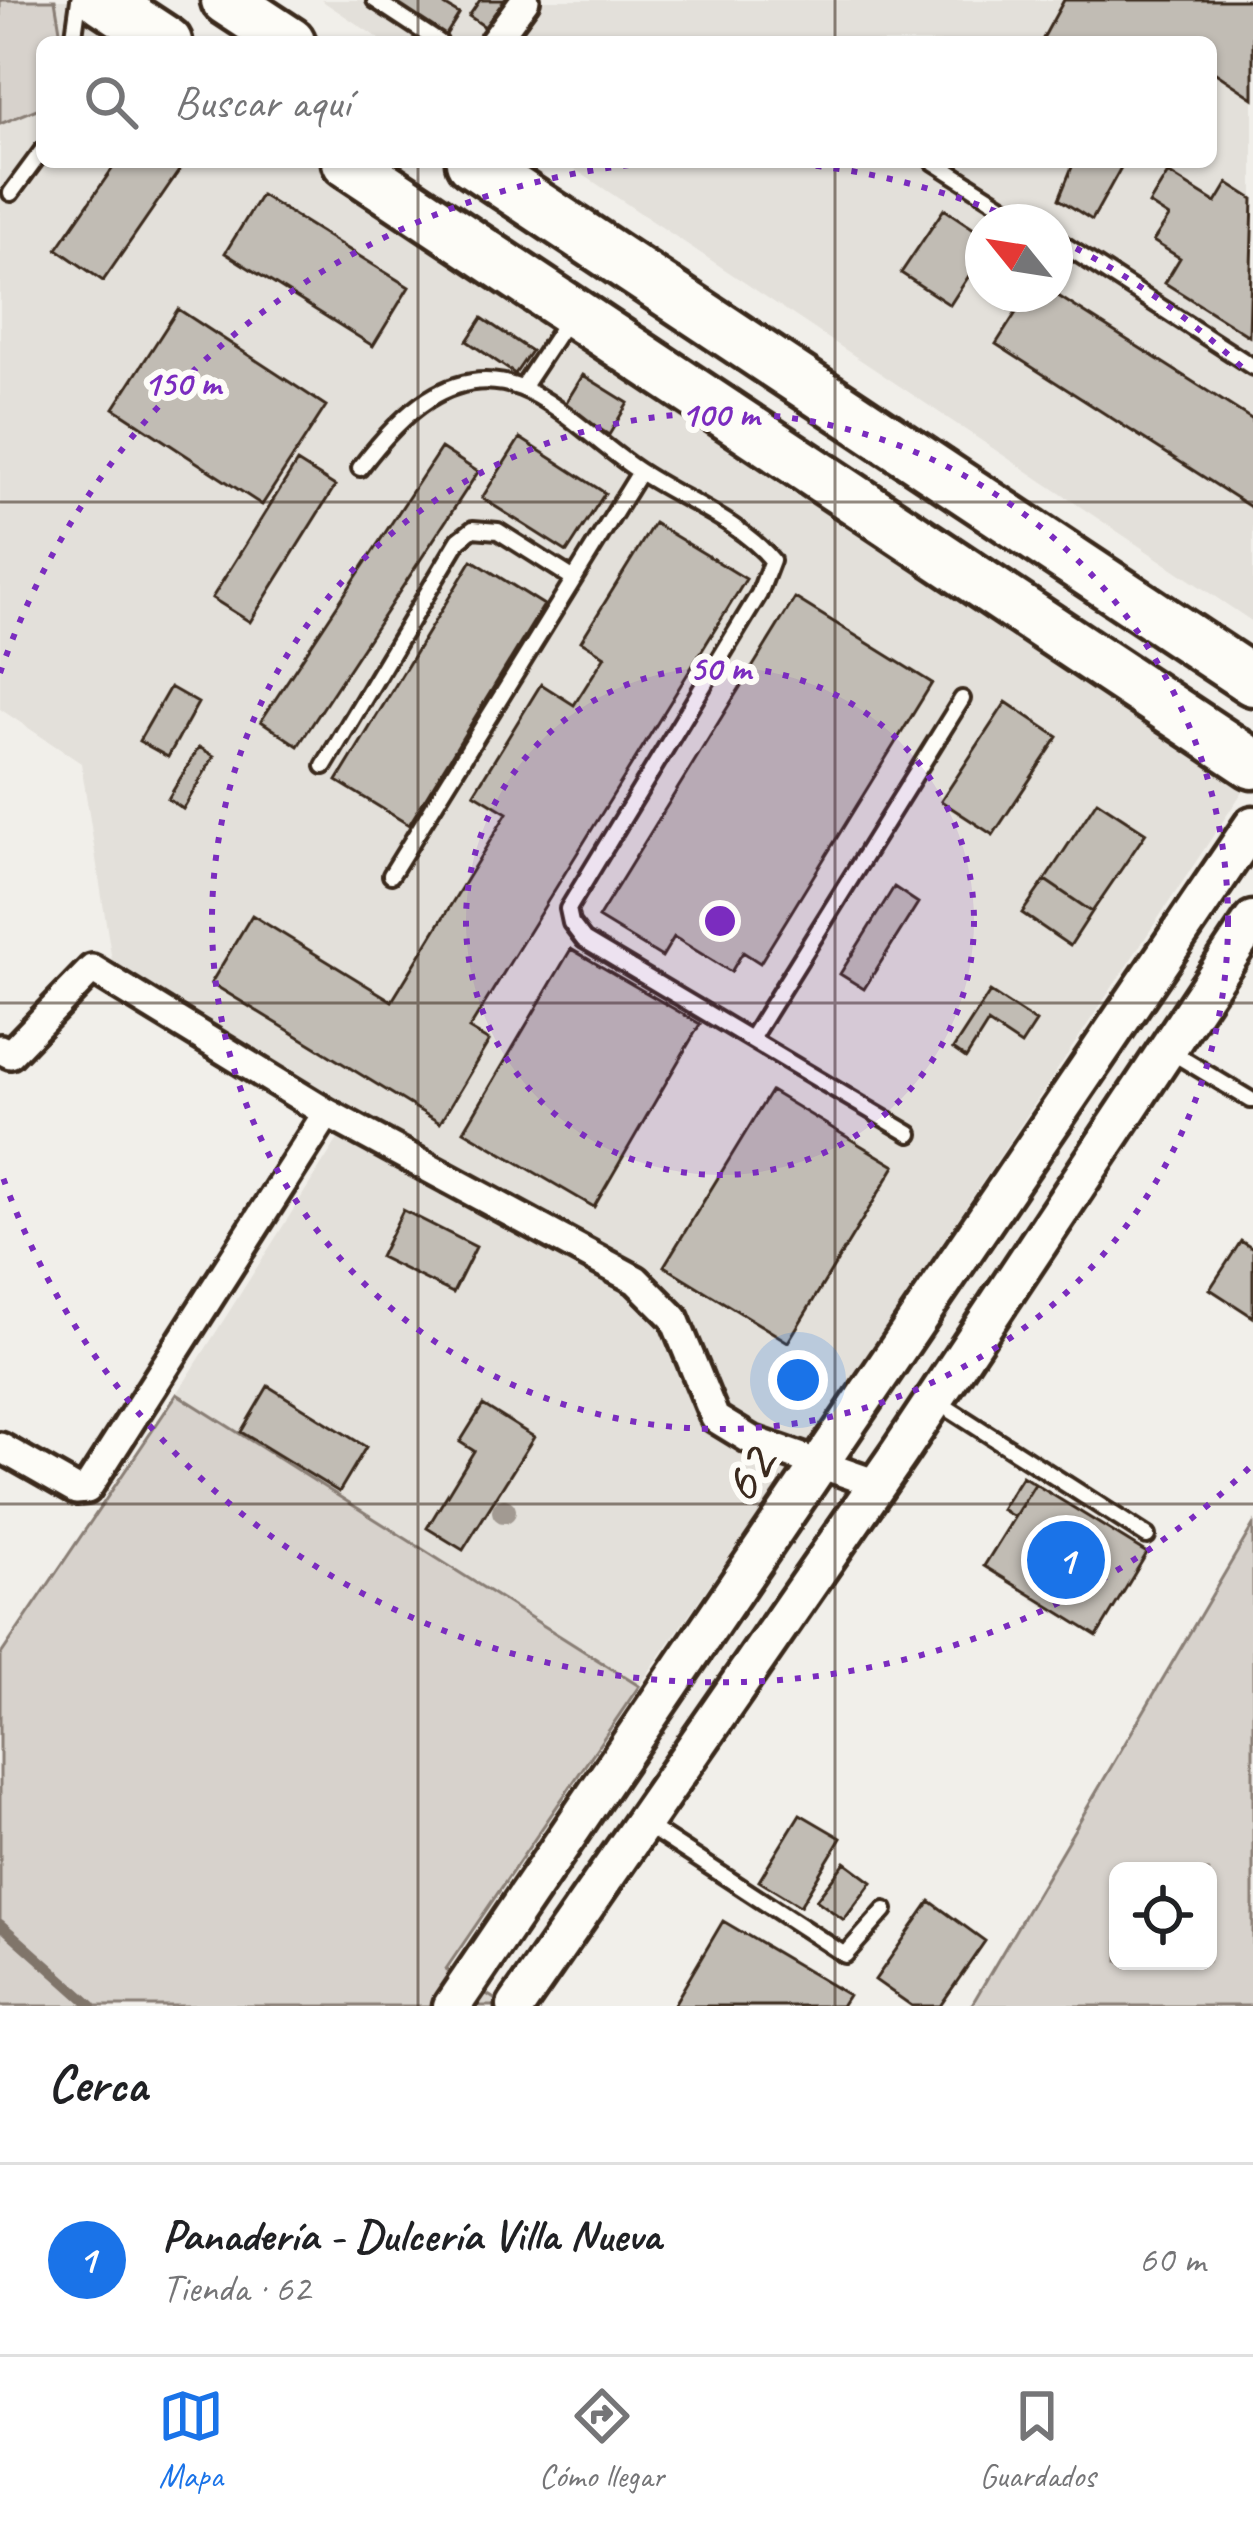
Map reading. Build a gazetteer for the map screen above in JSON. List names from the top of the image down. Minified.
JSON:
{"streets":{"street":["62"]},"north":"top left","page":{"search":"Buscar aquí","pins":"1","heading":"Cerca","list":[{"mark":"1","name":"Panadería - Dulcería Villa Nueva","note":"Tienda · 62","value":"60 m"}],"nav":["Mapa","Cómo llegar","Guardados"]},"rings":["150 m","100 m","50 m"]}
